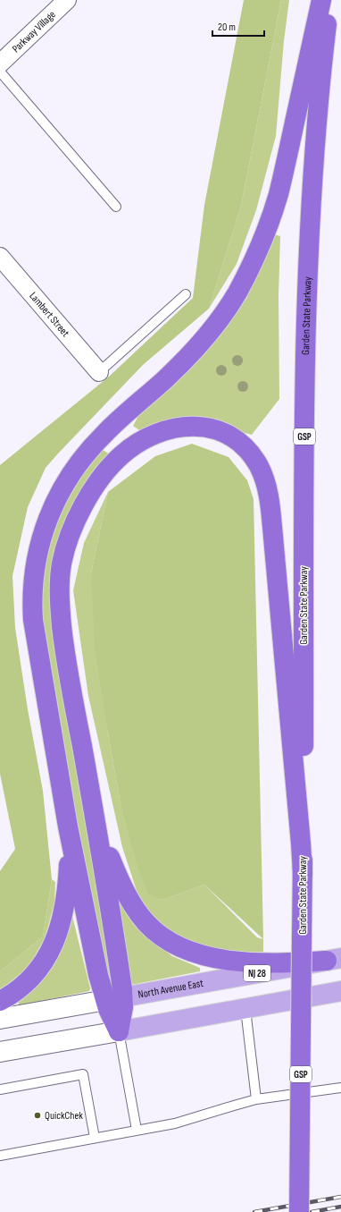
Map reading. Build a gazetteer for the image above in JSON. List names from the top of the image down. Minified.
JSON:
{"streets":{"highway":["Garden State Parkway","GSP"],"main road":["NJ 28","North Avenue East"],"street":["Parkway Village","Lambert Street"]},"places":["QuickChek"],"scale_bar":"20 m"}
